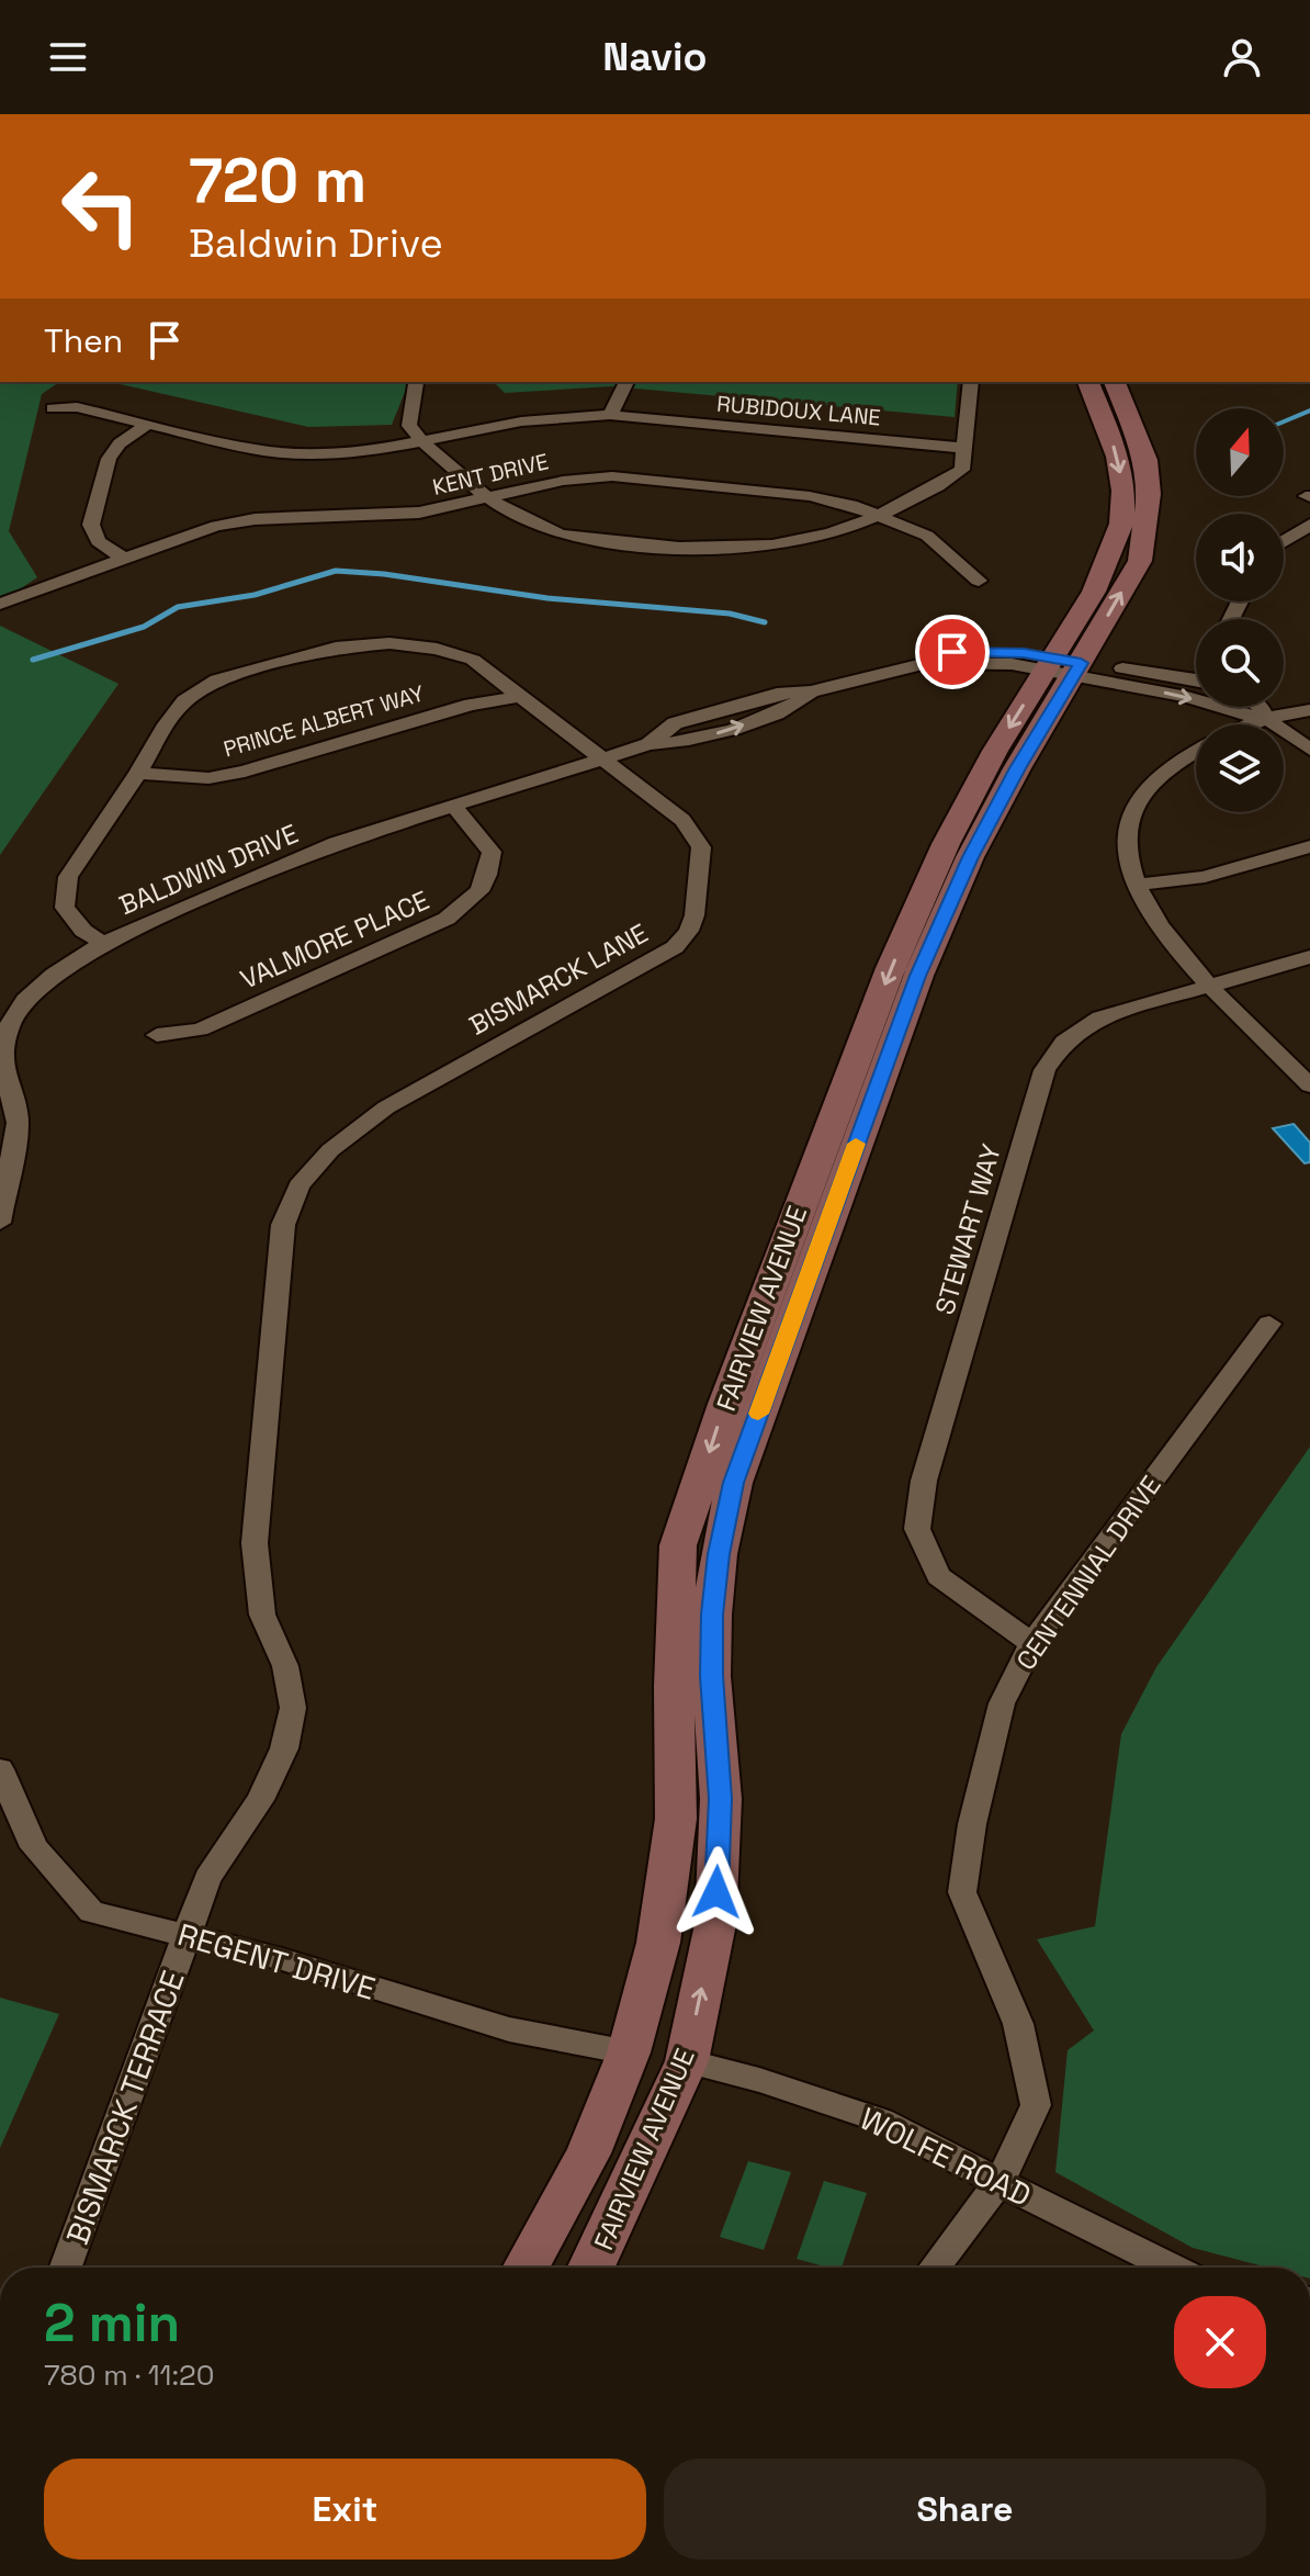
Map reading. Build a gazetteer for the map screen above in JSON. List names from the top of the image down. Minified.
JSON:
{"streets":{"street":["RUBIDOUX LANE","KENT DRIVE","PRINCE ALBERT WAY","BALDWIN DRIVE","VALMORE PLACE","BISMARCK LANE","STEWART WAY","FAIRVIEW AVENUE","CENTENNIAL DRIVE","REGENT DRIVE","BISMARCK TERRACE","WOLFE ROAD"]},"crossings":[["PRINCE ALBERT WAY","BISMARCK LANE"],["BALDWIN DRIVE","VALMORE PLACE"],["BALDWIN DRIVE","BISMARCK LANE"],["BALDWIN DRIVE","FAIRVIEW AVENUE"],["BISMARCK LANE","REGENT DRIVE"],["BISMARCK LANE","BISMARCK TERRACE"],["STEWART WAY","CENTENNIAL DRIVE"],["FAIRVIEW AVENUE","REGENT DRIVE"],["FAIRVIEW AVENUE","WOLFE ROAD"],["CENTENNIAL DRIVE","WOLFE ROAD"],["REGENT DRIVE","BISMARCK TERRACE"]],"north":"top","page":{"header":"Navio","turn":["720 m","Baldwin Drive"],"then":"Then","heading":["2 min","780 m · 11:20"],"buttons":["Exit","Share"]}}
